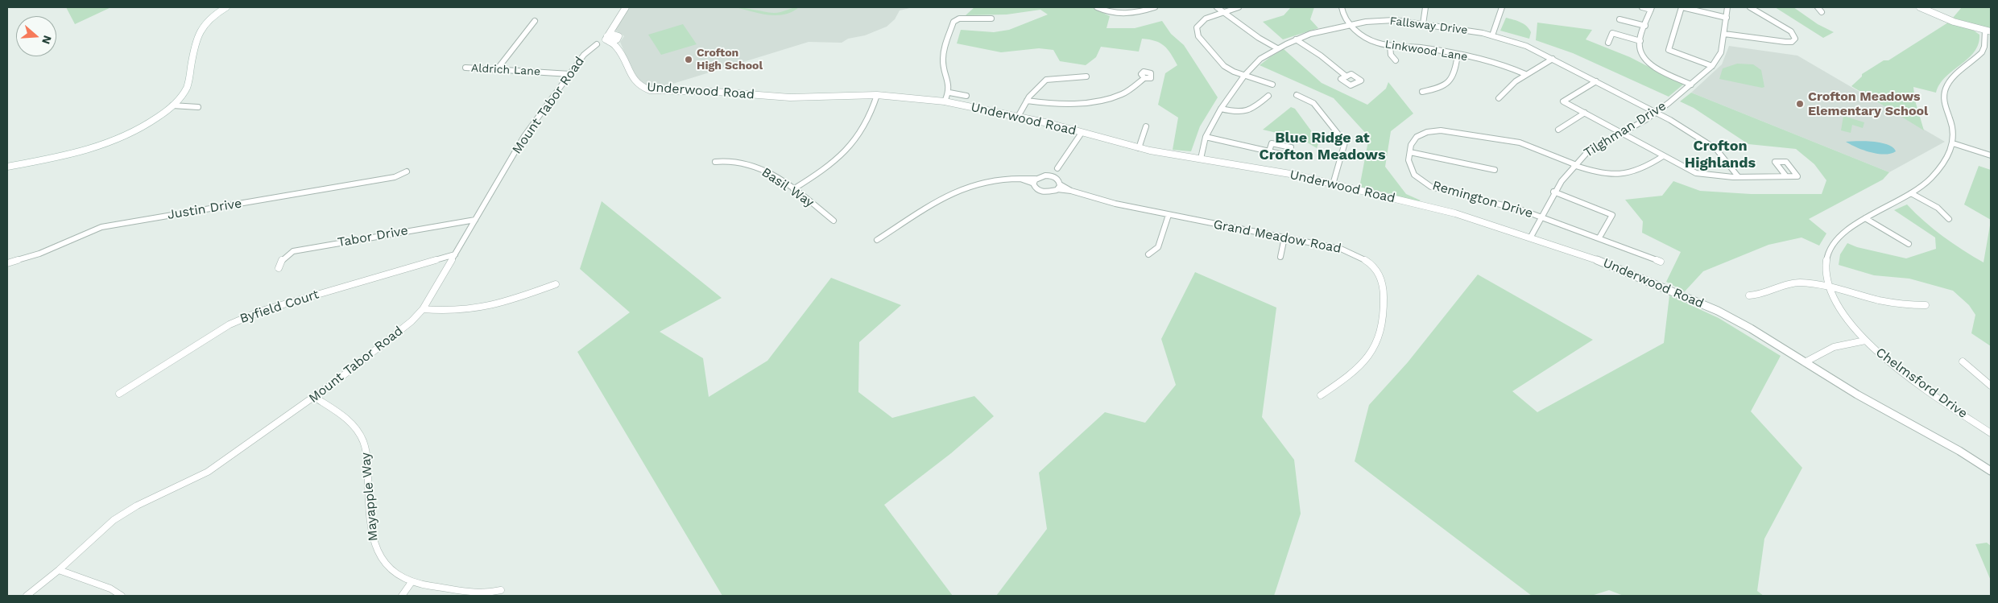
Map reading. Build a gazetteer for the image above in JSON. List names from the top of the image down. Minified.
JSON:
{"streets":{"street":["Fallsway Drive","Linkwood Lane","Aldrich Lane","Underwood Road","Mount Tabor Road","Tilghman Drive","Basil Way","Remington Drive","Justin Drive","Tabor Drive","Grand Meadow Road","Byfield Court","Chelmsford Drive","Mayapple Way"]},"crossings":[["Fallsway Drive","Linkwood Lane"],["Fallsway Drive","Underwood Road"],["Fallsway Drive","Tilghman Drive"],["Aldrich Lane","Mount Tabor Road"],["Underwood Road","Mount Tabor Road"],["Underwood Road","Tilghman Drive"],["Mount Tabor Road","Tabor Drive"],["Mount Tabor Road","Byfield Court"],["Mount Tabor Road","Mayapple Way"],["Tilghman Drive","Remington Drive"]],"districts":["Blue Ridge at Crofton Meadows","Crofton Highlands"],"places":["Crofton High School","Crofton Meadows Elementary School"],"north":"right"}
